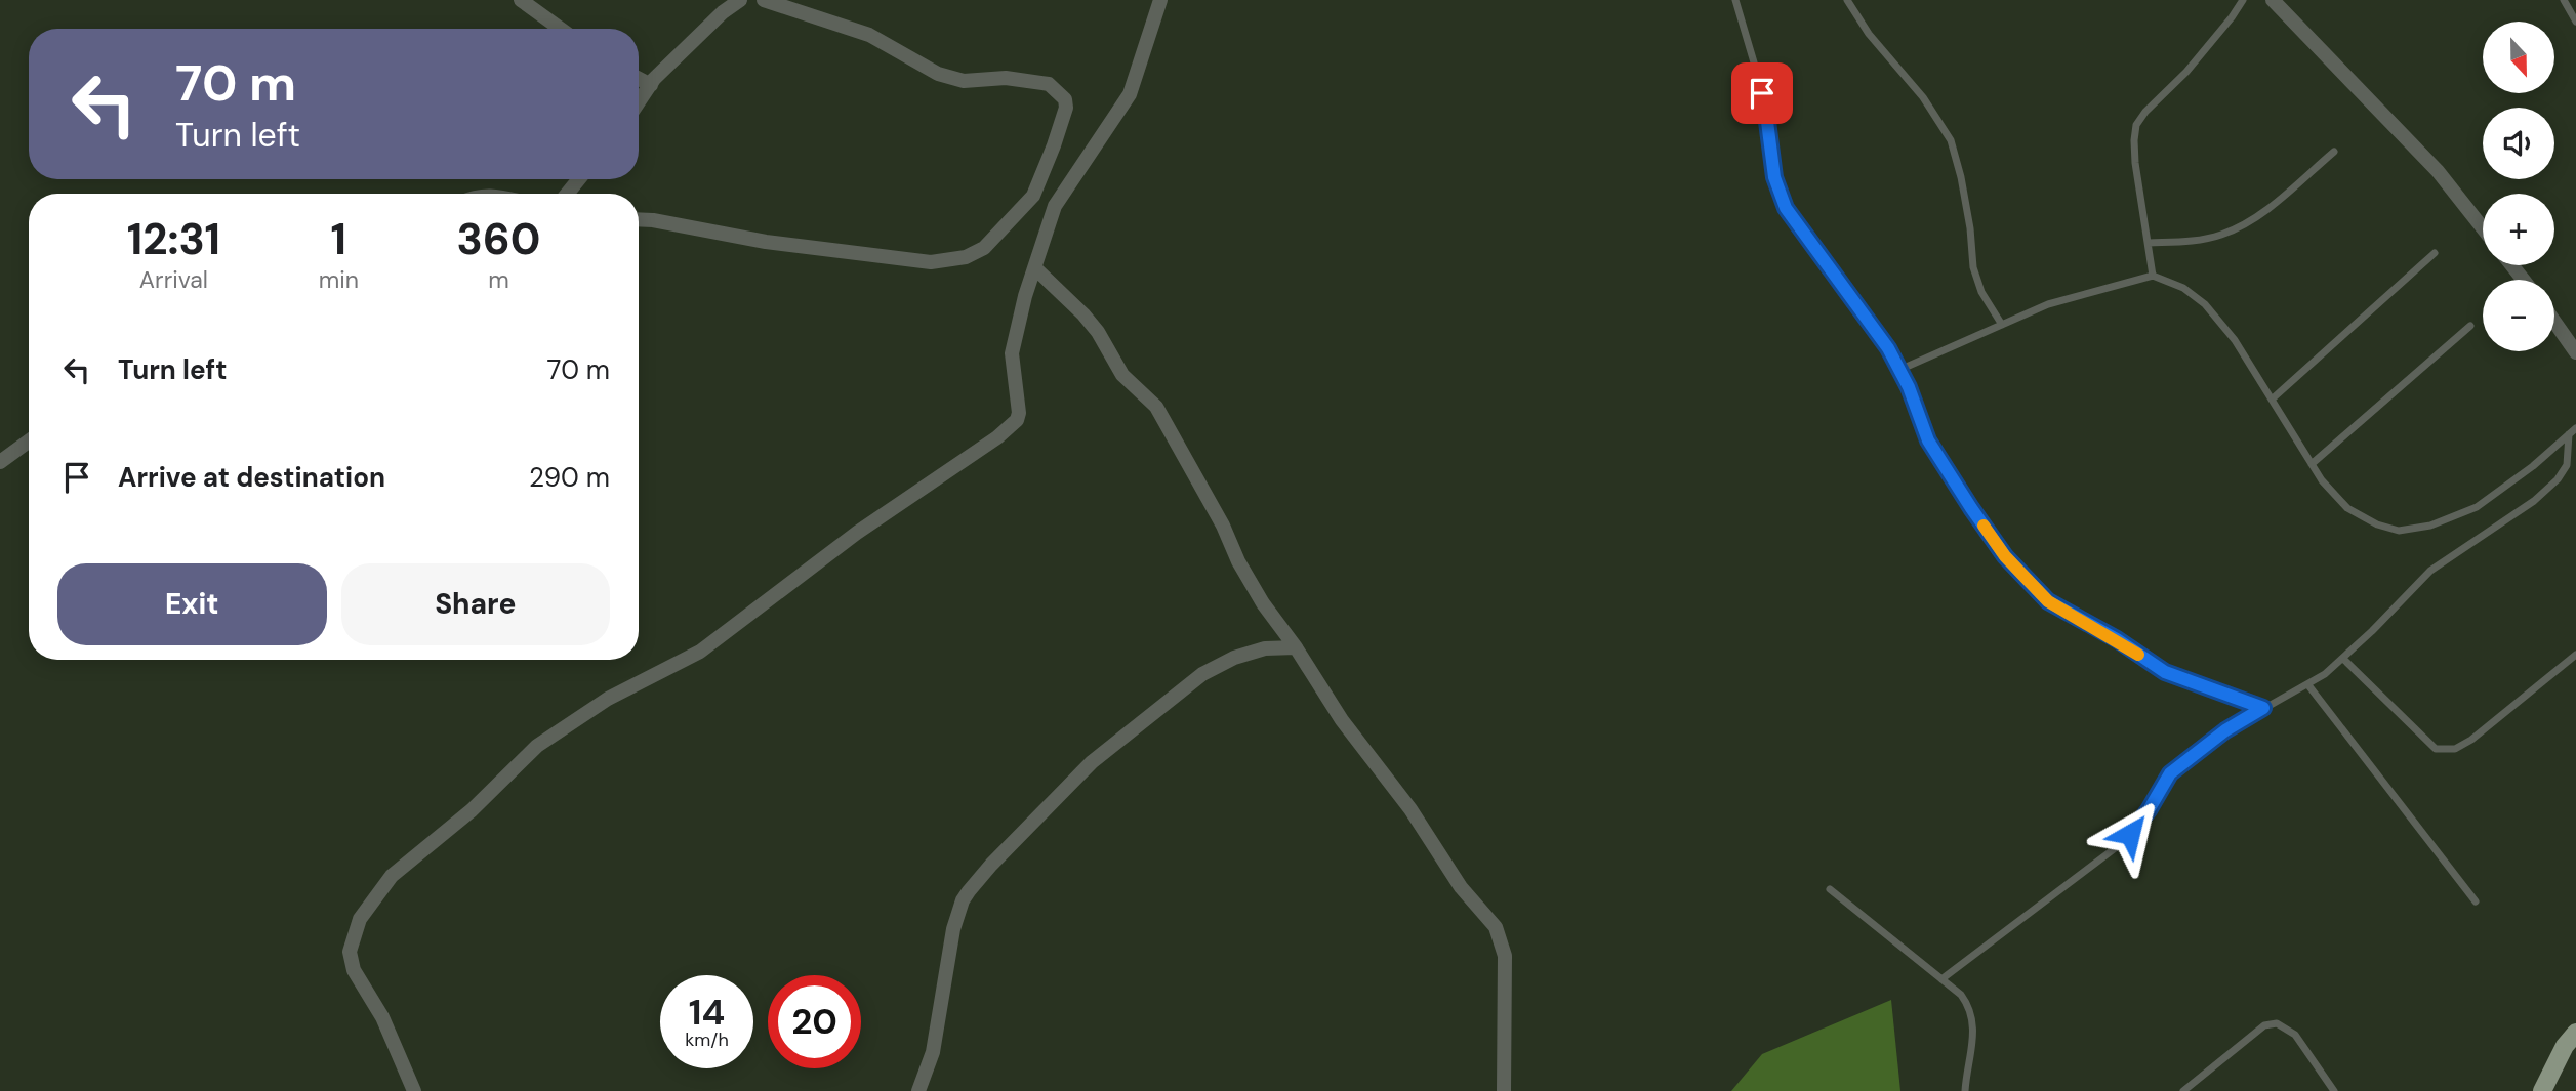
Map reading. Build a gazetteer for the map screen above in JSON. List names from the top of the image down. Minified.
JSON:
{"north":"bottom","page":{"map_buttons":["+","−"],"turn":["70 m","Turn left"],"eta":["12:31","Arrival","1","min","360","m"],"list":[{"name":"Turn left","value":"70 m"},{"name":"Arrive at destination","value":"290 m"}],"buttons":["Exit","Share"],"speed":"14 km/h","limit":"20"}}
